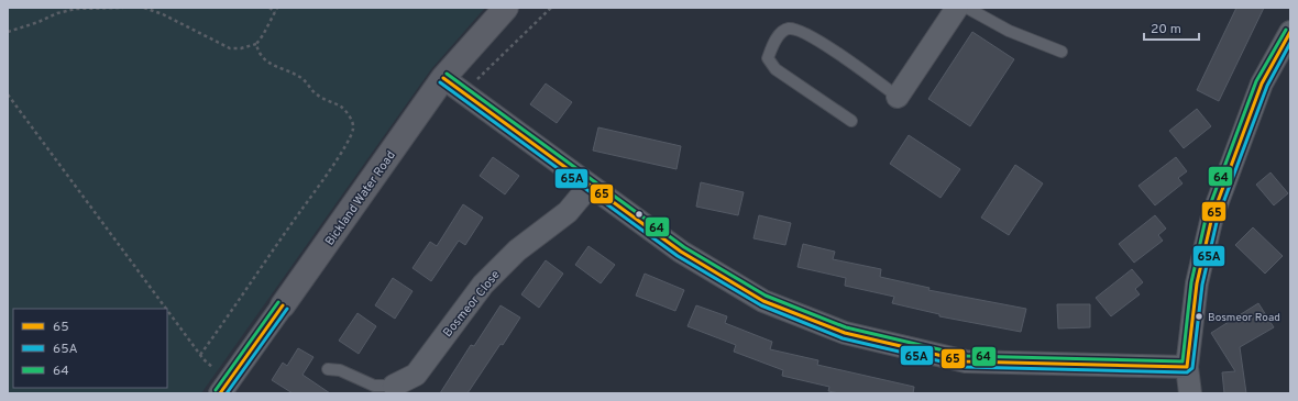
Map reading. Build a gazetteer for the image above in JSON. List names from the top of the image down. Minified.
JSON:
{"streets":{"street":["Bickland Water Road","Bosmeor Close"]},"places":["Bosmeor Road"],"lines":["transit line 64","transit line 65","transit line 65A"],"legend":["65","65A","64"],"scale_bar":"20 m"}
